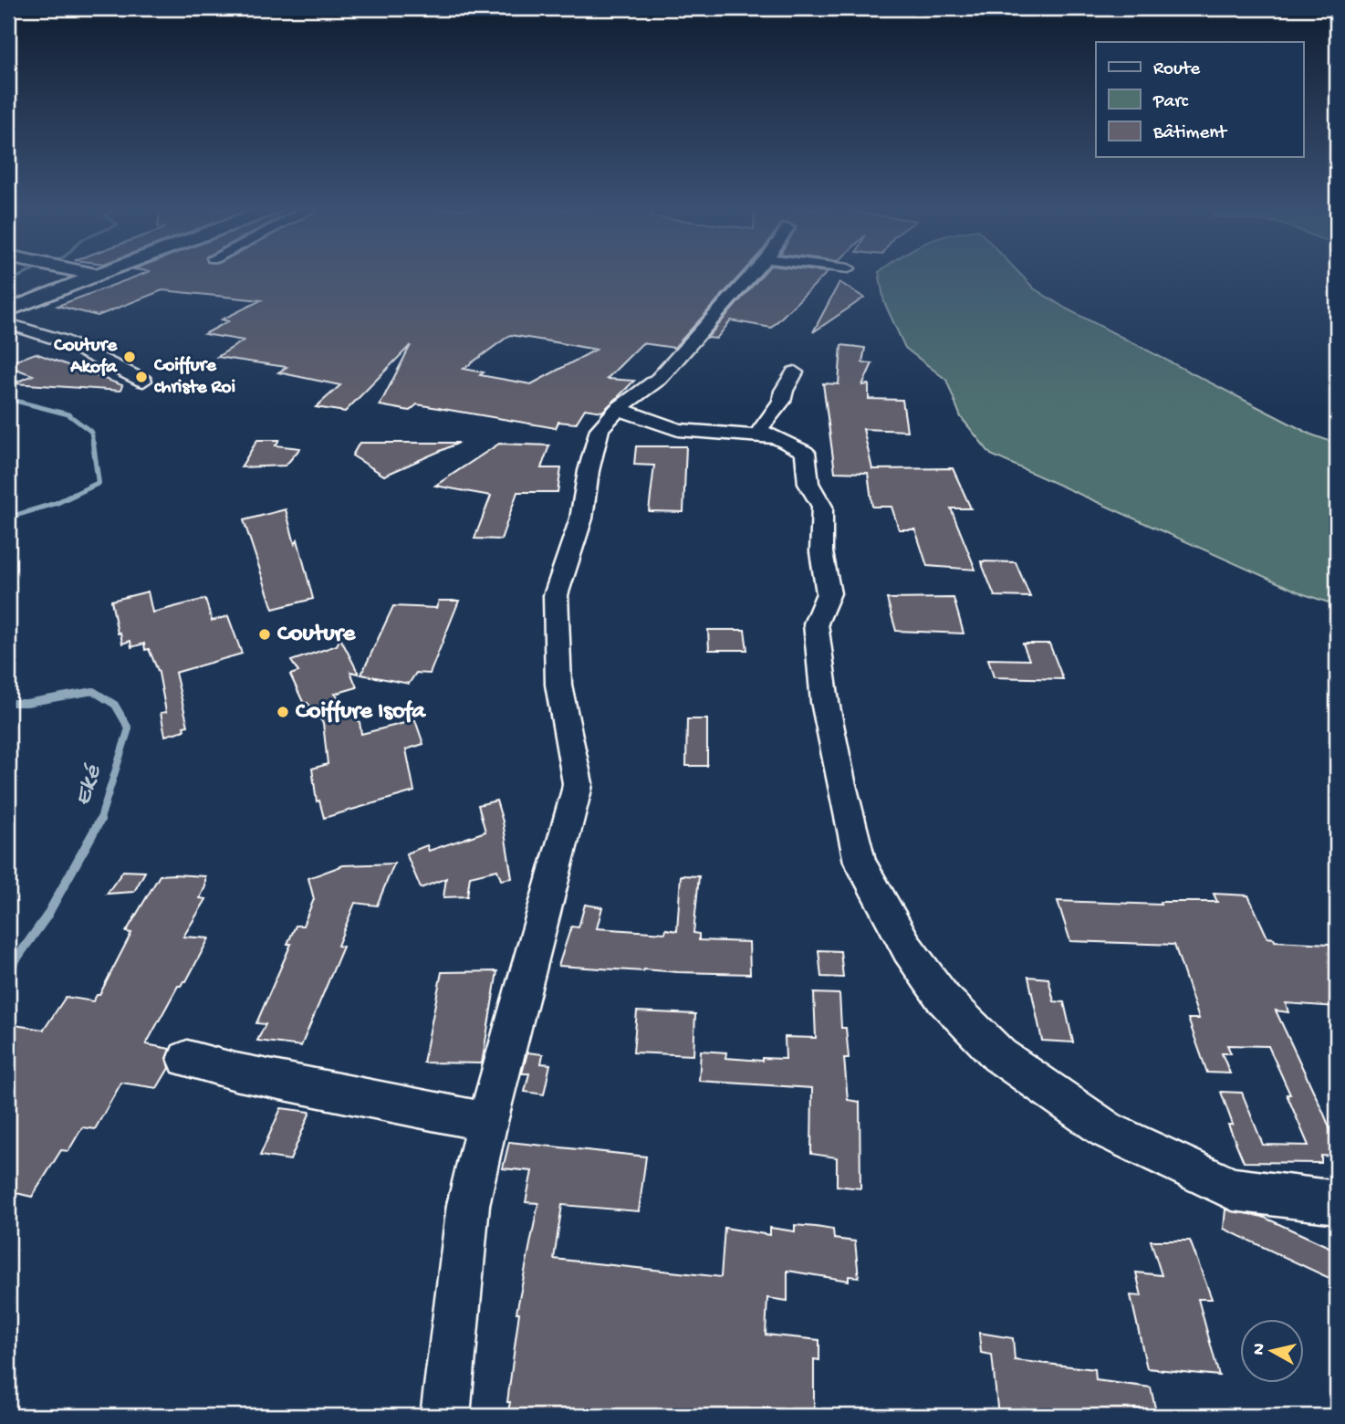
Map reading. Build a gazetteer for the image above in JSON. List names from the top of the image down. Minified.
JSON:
{"water":["Eké"],"places":["Couture Akofa","Coiffure christe Roi","Couture","Coiffure Isofa"],"legend":["Route","Parc","Bâtiment"],"north":"left"}
